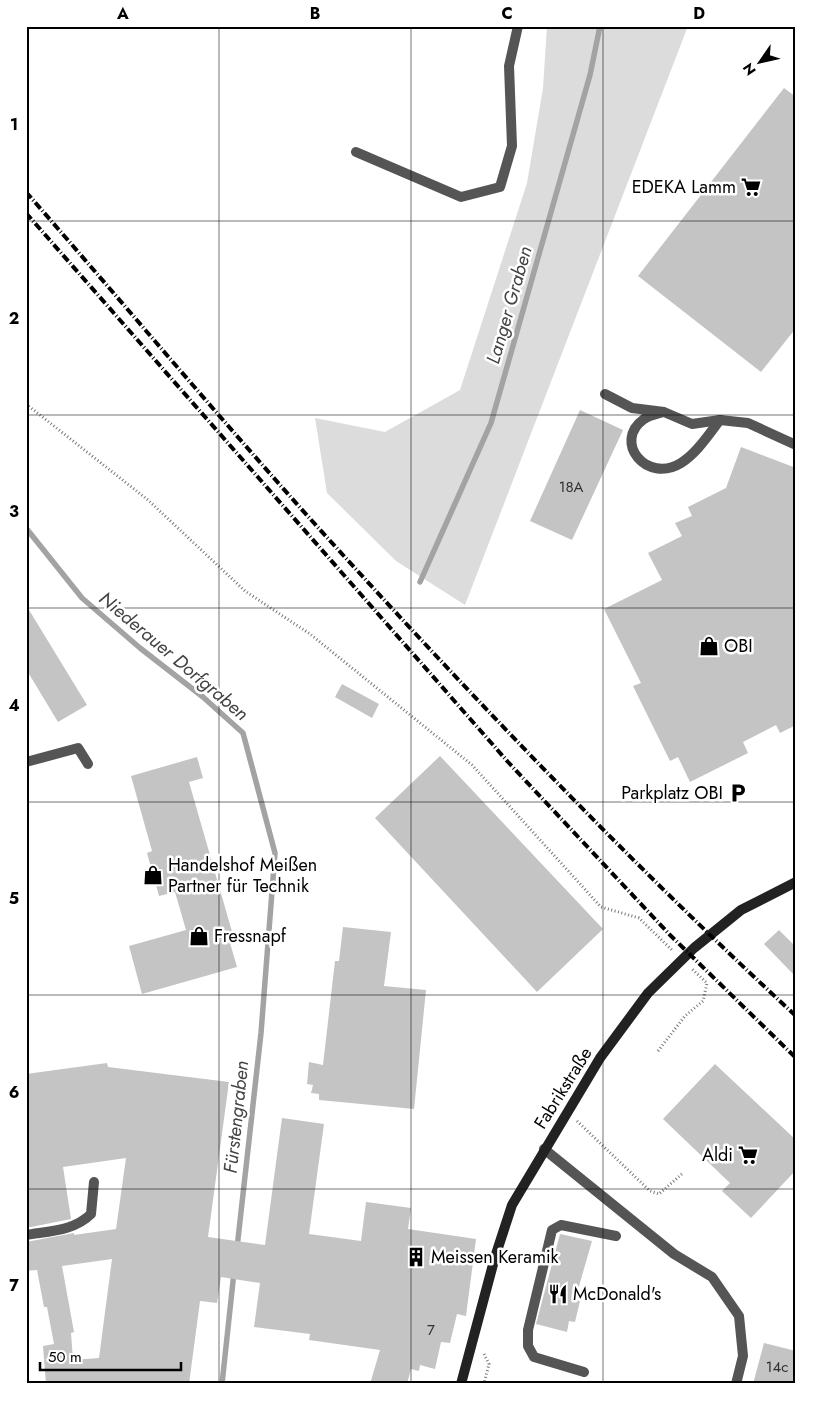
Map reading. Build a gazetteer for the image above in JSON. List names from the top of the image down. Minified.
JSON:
{"streets":{"street":["Fabrikstraße"]},"water":["Langer Graben","Niederauer Dorfgraben","Fürstengraben"],"places":{"supermarket":["EDEKA Lamm","Aldi"],"shop":["OBI","Handelshof Meißen Partner für Technik","Fressnapf"],"parking":["Parkplatz OBI"],"building":["Meissen Keramik"],"restaurant":["McDonald's"]},"house_numbers":["18A","7","14c"],"scale_bar":"50 m","north":"bottom left","grid":{"columns":["A","B","C","D"],"rows":["1","2","3","4","5","6","7"]}}
